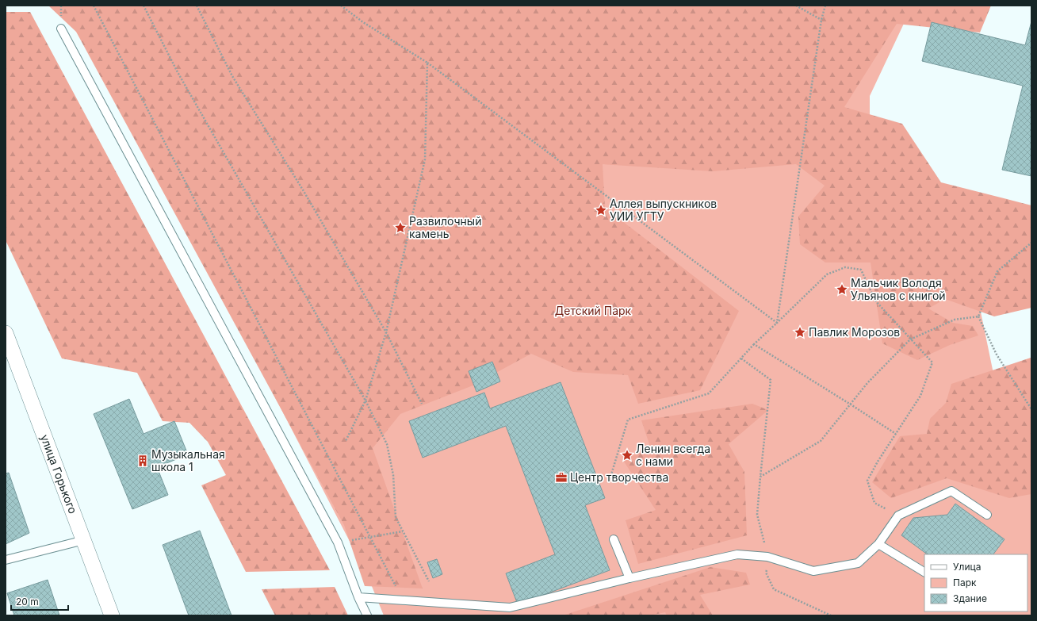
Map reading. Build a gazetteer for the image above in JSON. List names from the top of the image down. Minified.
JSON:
{"streets":{"street":["улица Горького"]},"parks":["Детский Парк"],"places":{"place":["Аллея выпускников УИИ УГТУ","Развилочный камень","Мальчик Володя Ульянов с книгой","Павлик Морозов","Ленин всегда с нами"],"building":["Музыкальная школа 1"],"office":["Центр творчества"]},"legend":["Улица","Парк","Здание"],"scale_bar":"20 m"}
